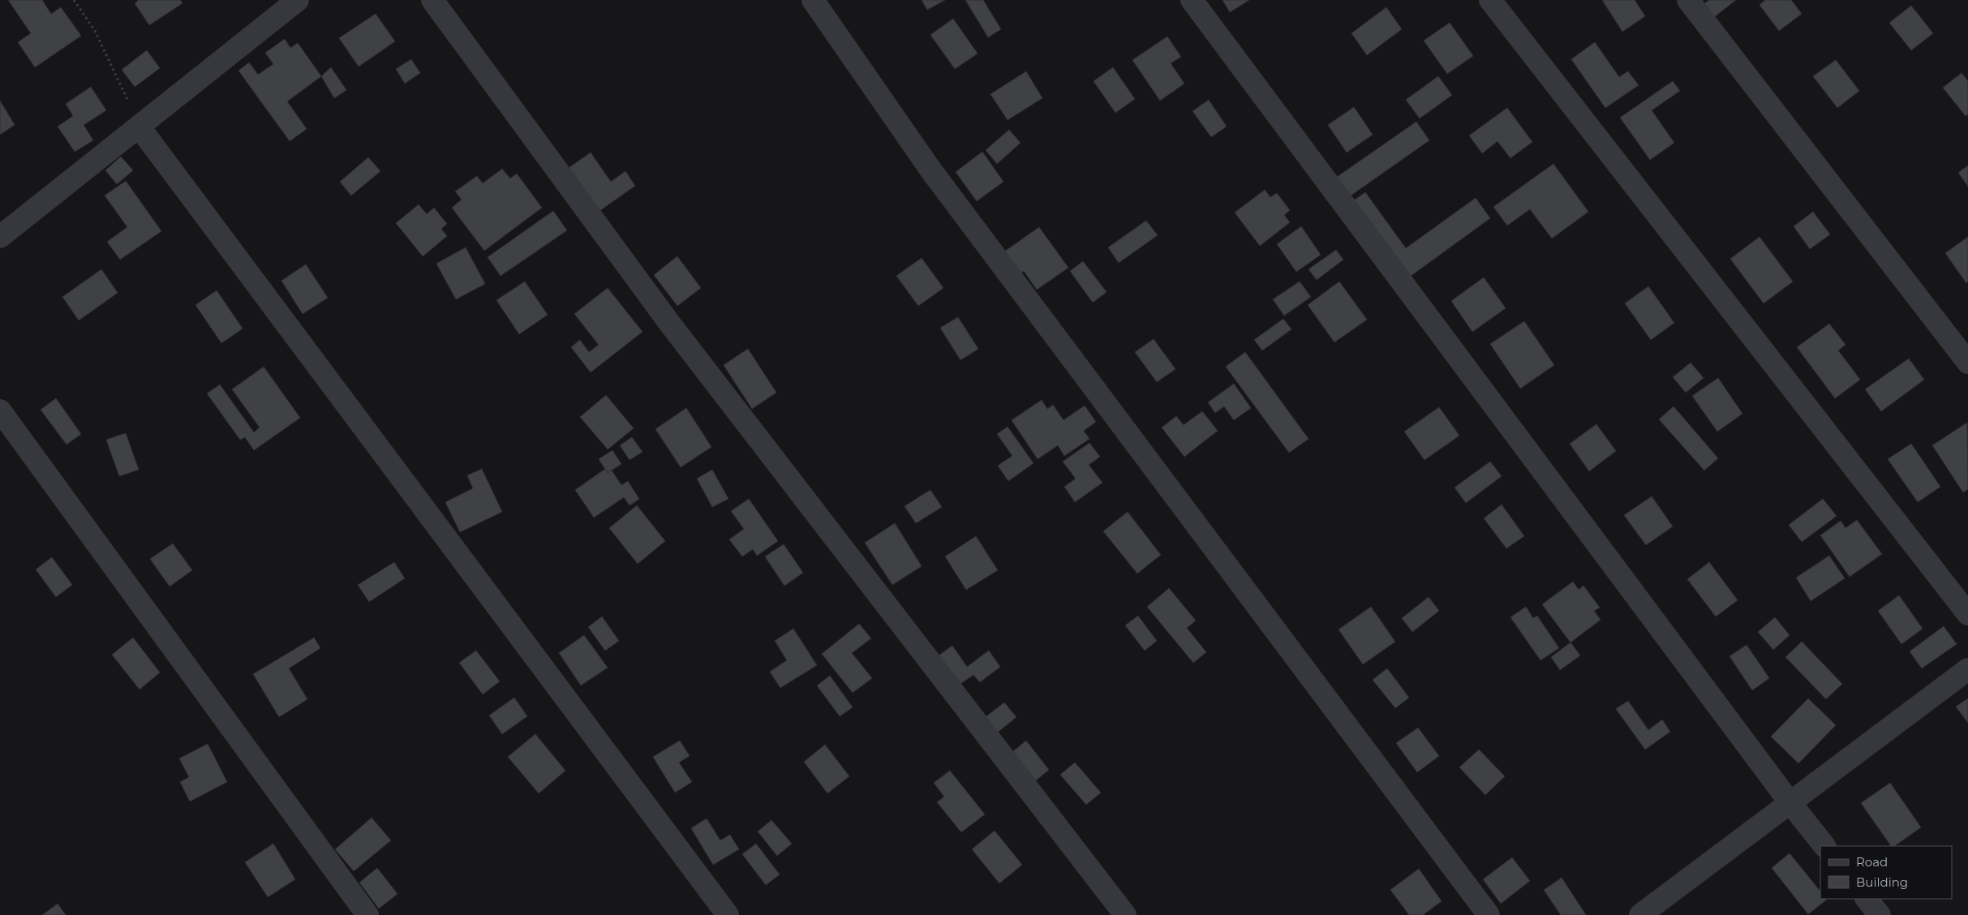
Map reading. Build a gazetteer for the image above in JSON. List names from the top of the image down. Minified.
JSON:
{"legend":["Road","Building"]}
